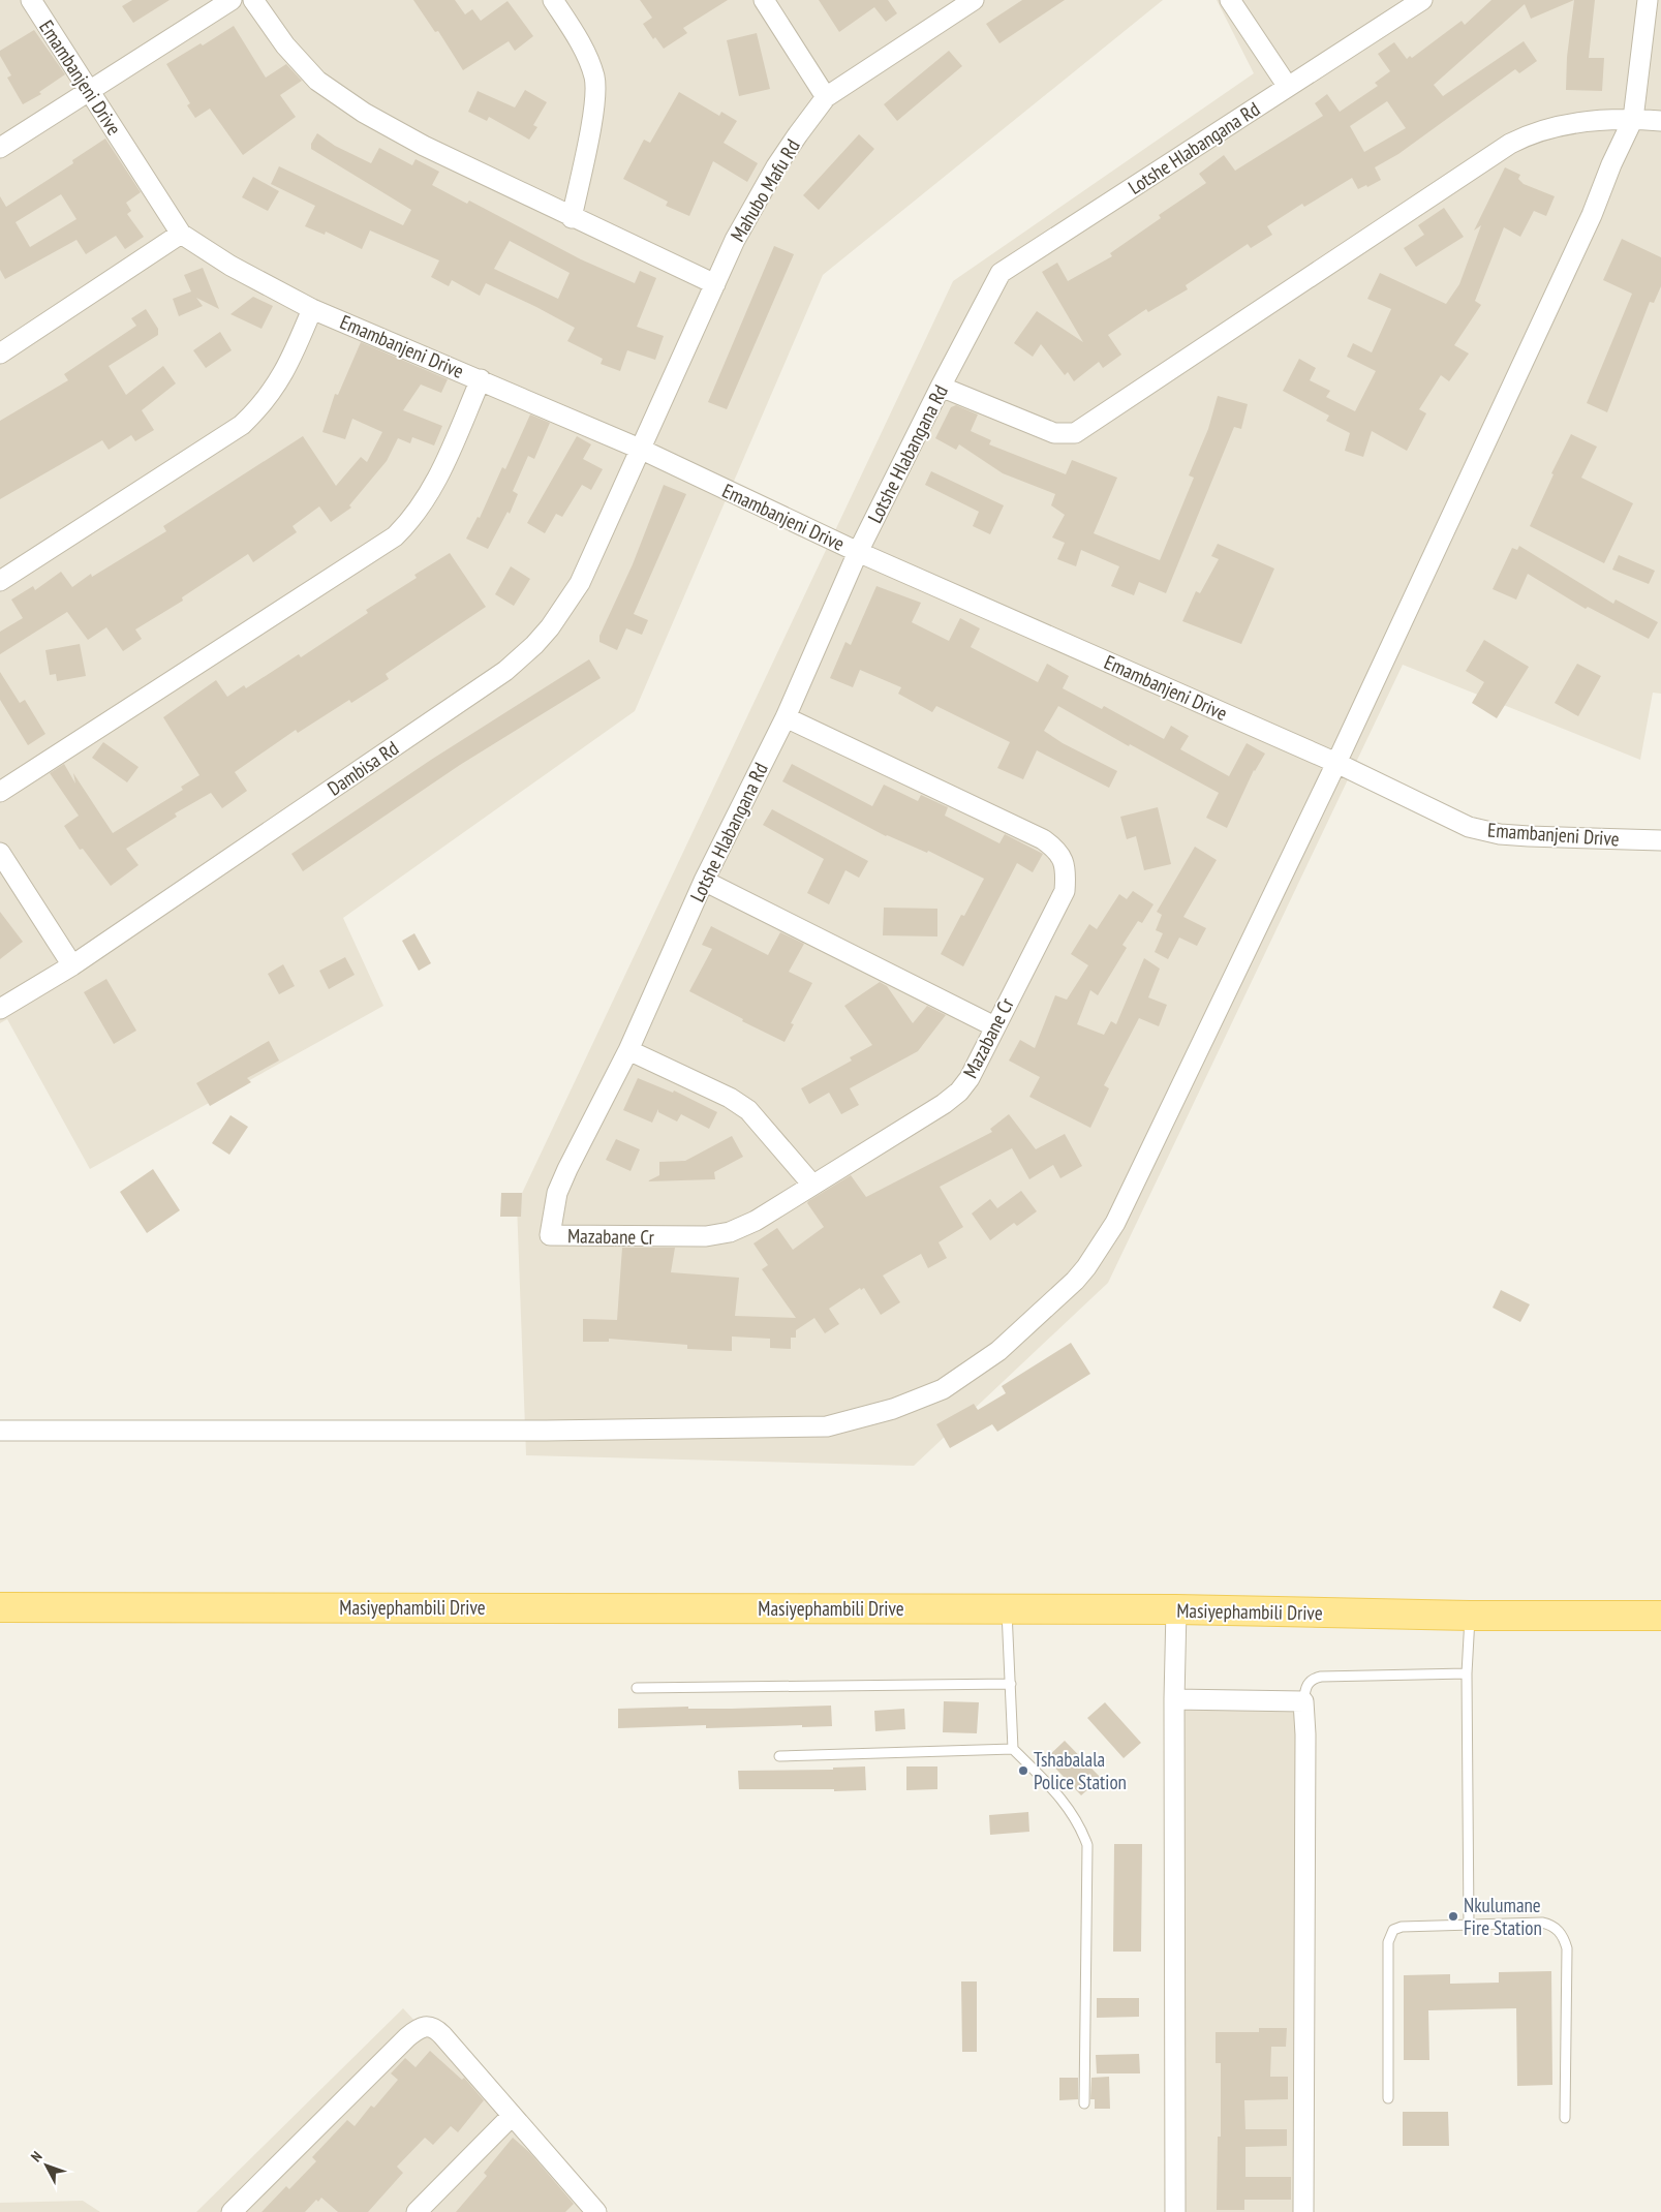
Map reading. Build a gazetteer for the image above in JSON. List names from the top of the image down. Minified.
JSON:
{"streets":{"main road":["Masiyephambili Drive"],"street":["Emambanjeni Drive","Lotshe Hlabangana Rd","Mahubo Mafu Rd","Dambisa Rd","Mazabane Cr"]},"crossings":[["Emambanjeni Drive","Lotshe Hlabangana Rd"],["Emambanjeni Drive","Mahubo Mafu Rd"],["Emambanjeni Drive","Dambisa Rd"],["Lotshe Hlabangana Rd","Mazabane Cr"],["Mahubo Mafu Rd","Dambisa Rd"]],"places":["Tshabalala Police Station","Nkulumane Fire Station"],"north":"top left"}
